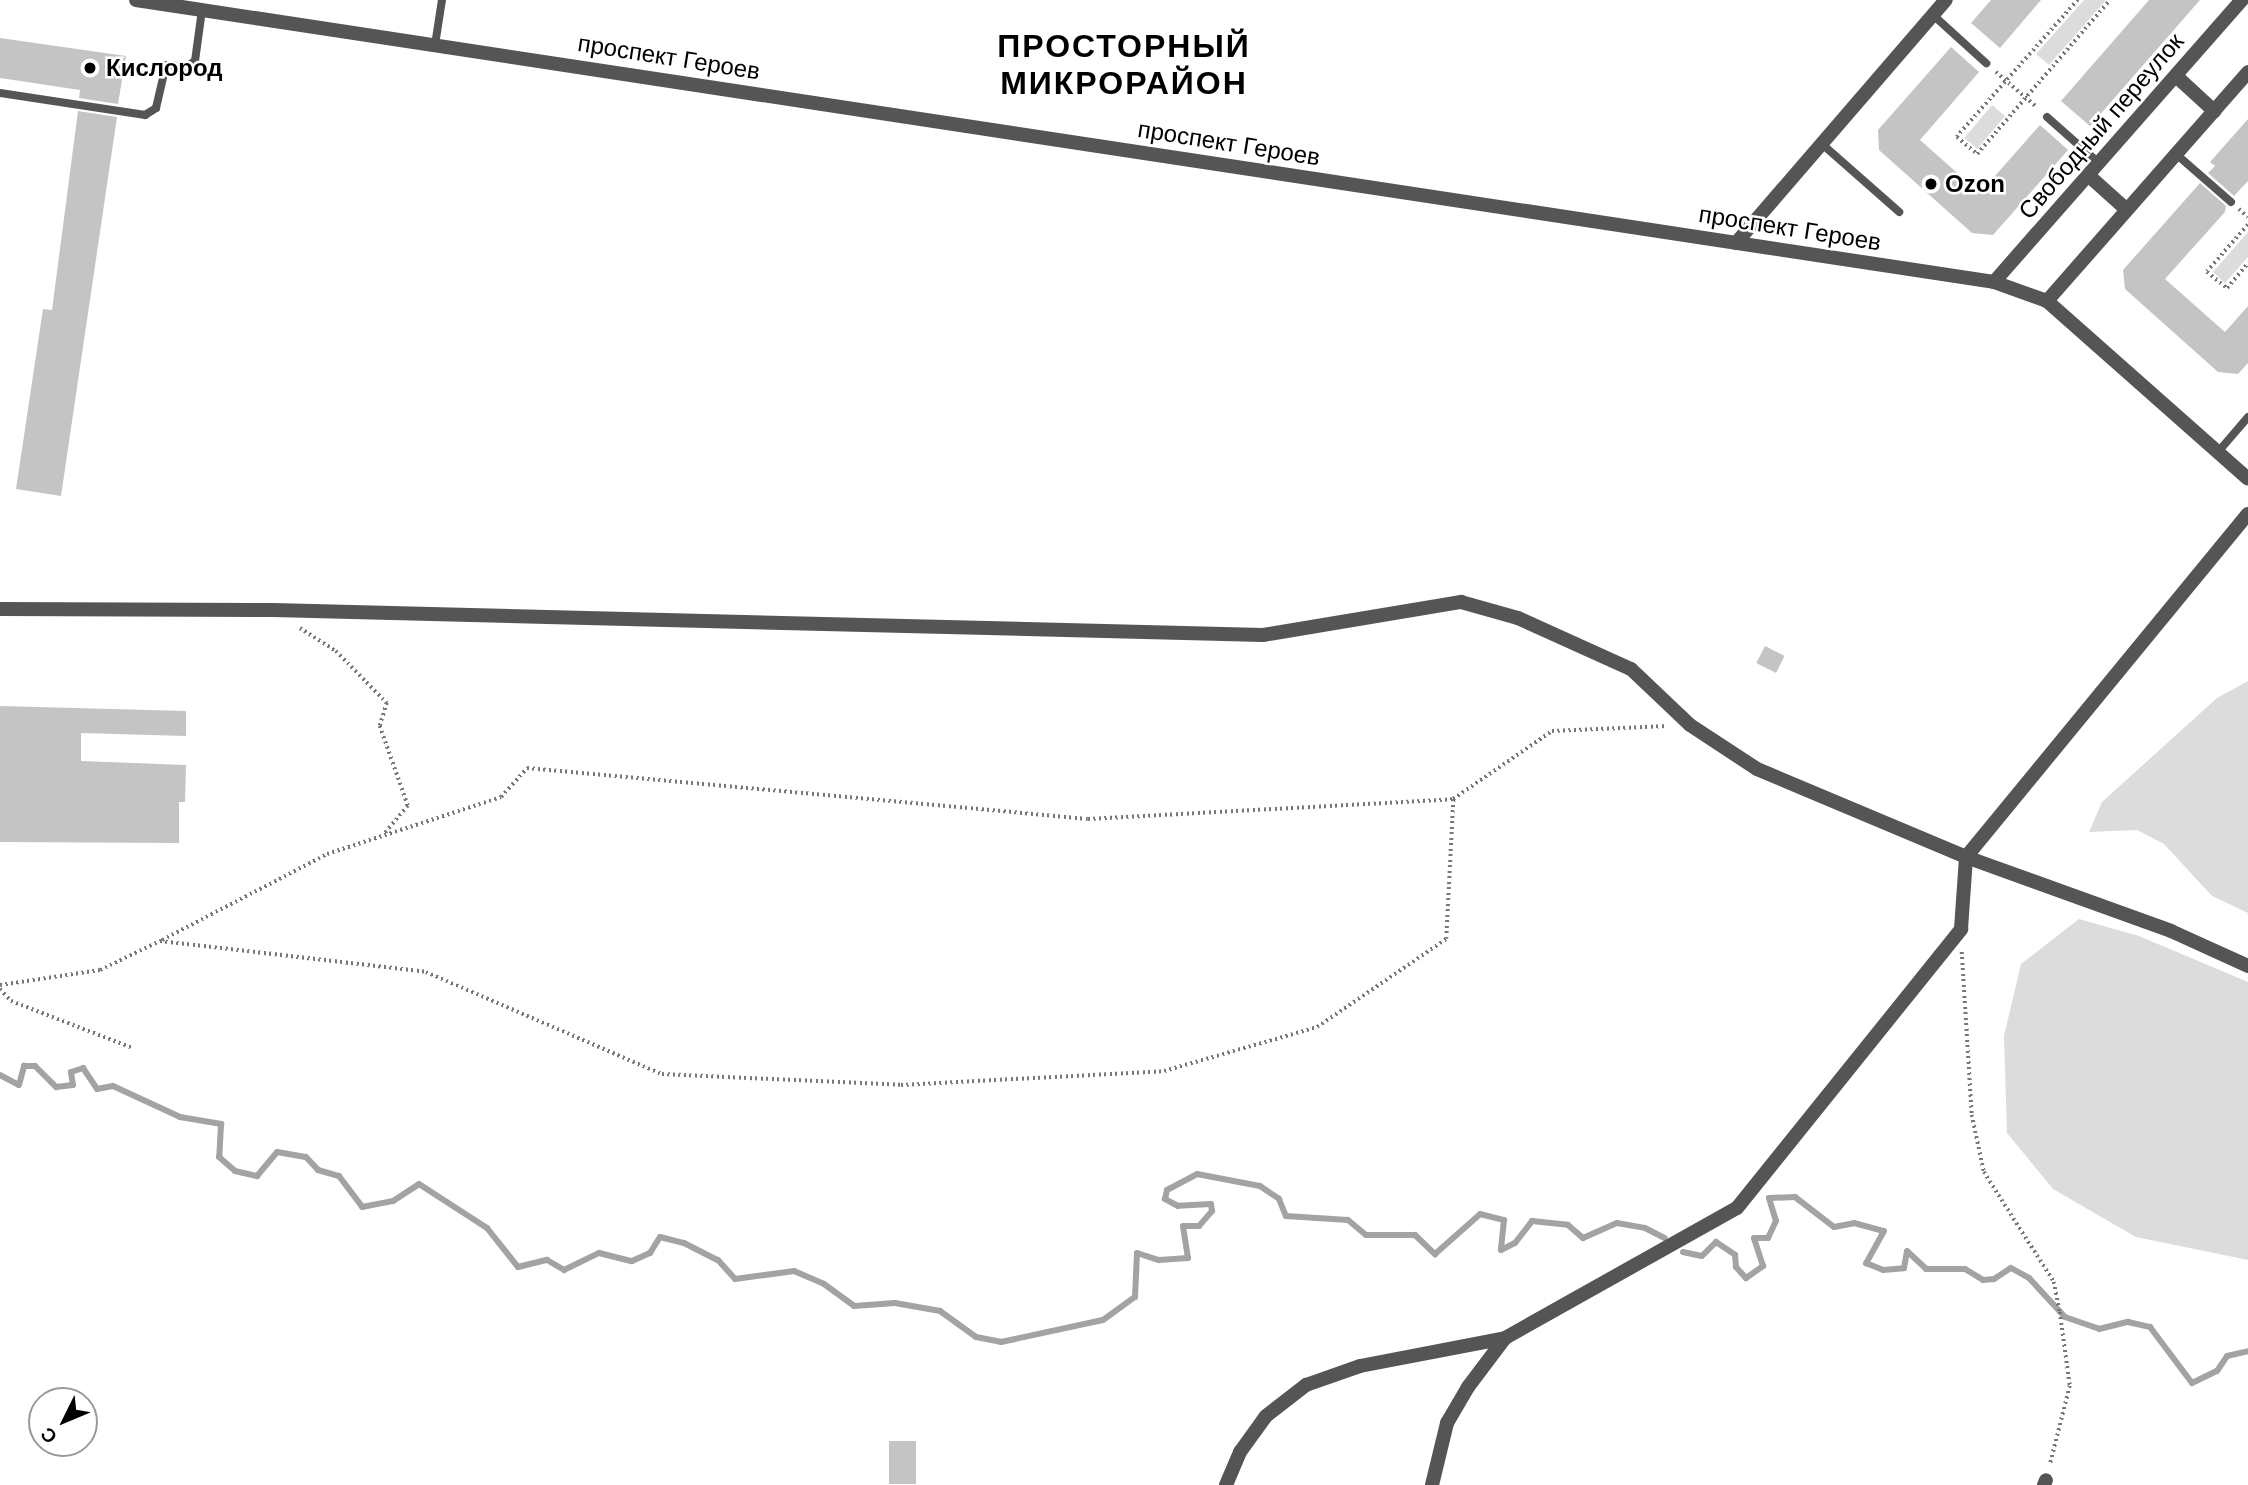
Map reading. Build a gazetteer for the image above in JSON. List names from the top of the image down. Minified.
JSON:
{"streets":{"street":["проспект Героев","Свободный переулок"]},"crossings":[["проспект Героев","Свободный переулок"]],"districts":["ПРОСТОРНЫЙ МИКРОРАЙОН"],"places":["Кислород","Ozon"],"north":"bottom left"}
